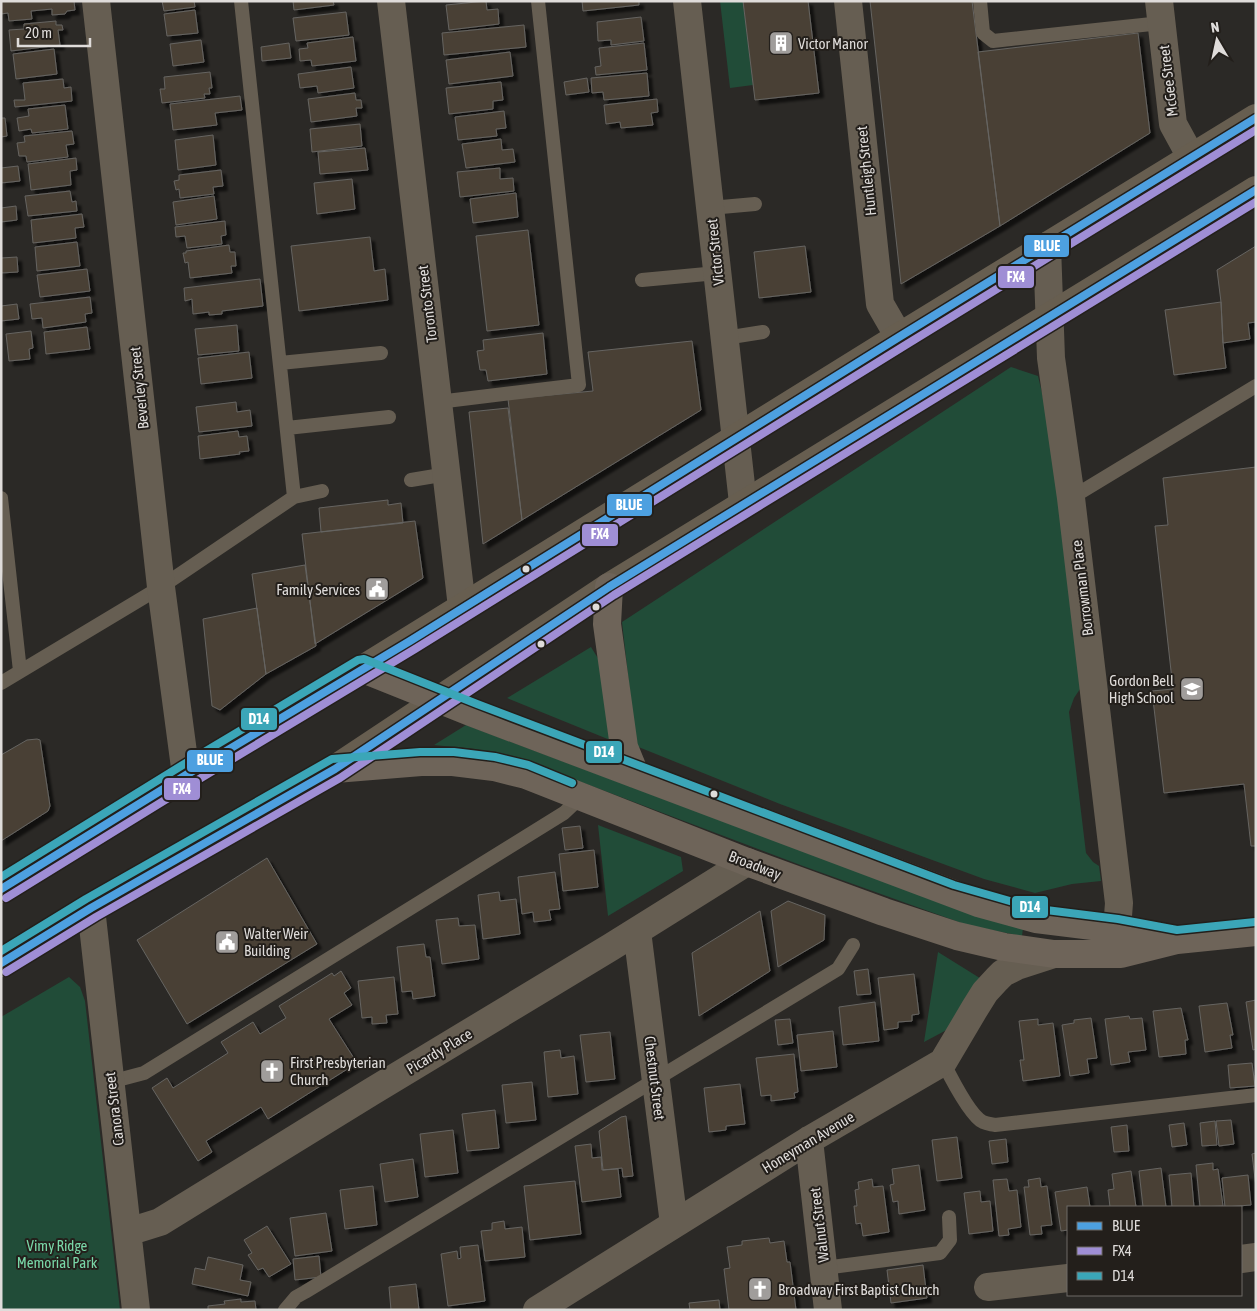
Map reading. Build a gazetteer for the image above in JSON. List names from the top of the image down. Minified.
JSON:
{"streets":{"highway":["Broadway"],"street":["McGee Street","Huntleigh Street","Victor Street","Toronto Street","Beverley Street","Borrowman Place","Picardy Place","Chestnut Street","Canora Street","Honeyman Avenue","Walnut Street"]},"crossings":[["Borrowman Place","Broadway"],["Broadway","Picardy Place"],["Broadway","Honeyman Avenue"],["Picardy Place","Chestnut Street"],["Picardy Place","Canora Street"],["Chestnut Street","Honeyman Avenue"],["Honeyman Avenue","Walnut Street"]],"parks":["Vimy Ridge Memorial Park"],"places":{"building":["Victor Manor"],"public building":["Family Services","Walter Weir Building"],"school or university":["Gordon Bell High School"],"church":["First Presbyterian Church","Broadway First Baptist Church"]},"lines":["transit line BLUE","transit line FX4","transit line D14"],"legend":["BLUE","FX4","D14"],"scale_bar":"20 m","north":"top"}
